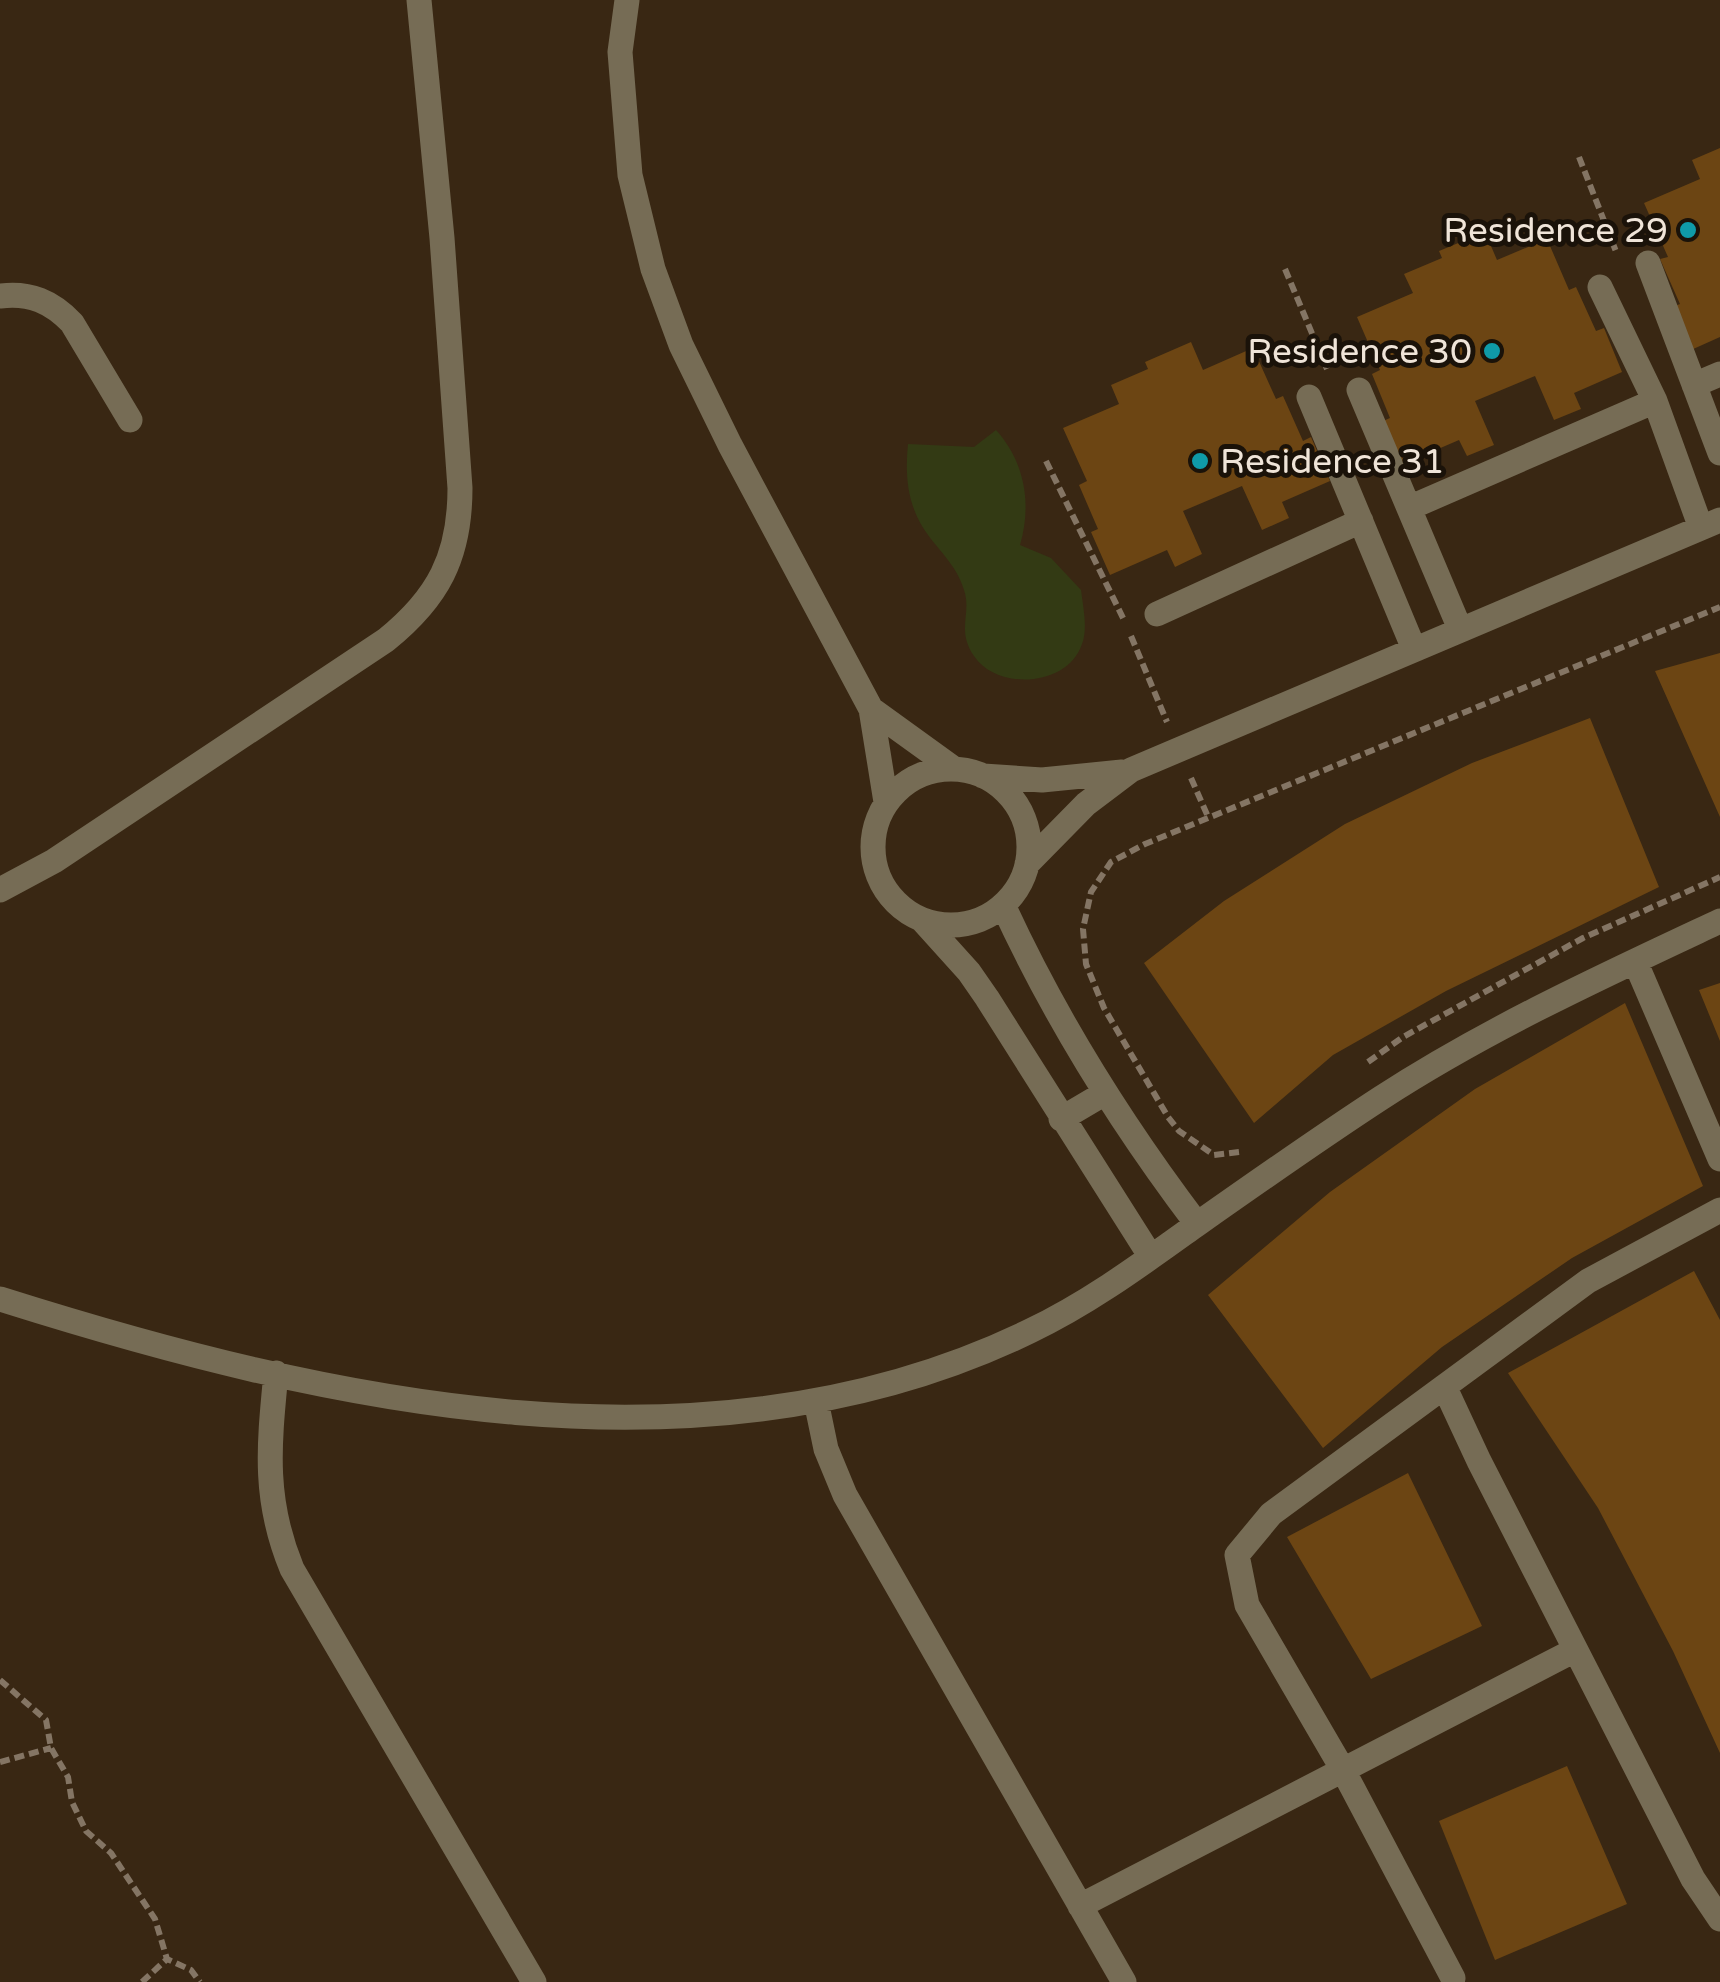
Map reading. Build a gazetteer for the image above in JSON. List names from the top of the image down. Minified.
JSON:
{"places":["Residence 29","Residence 30","Residence 31"]}
